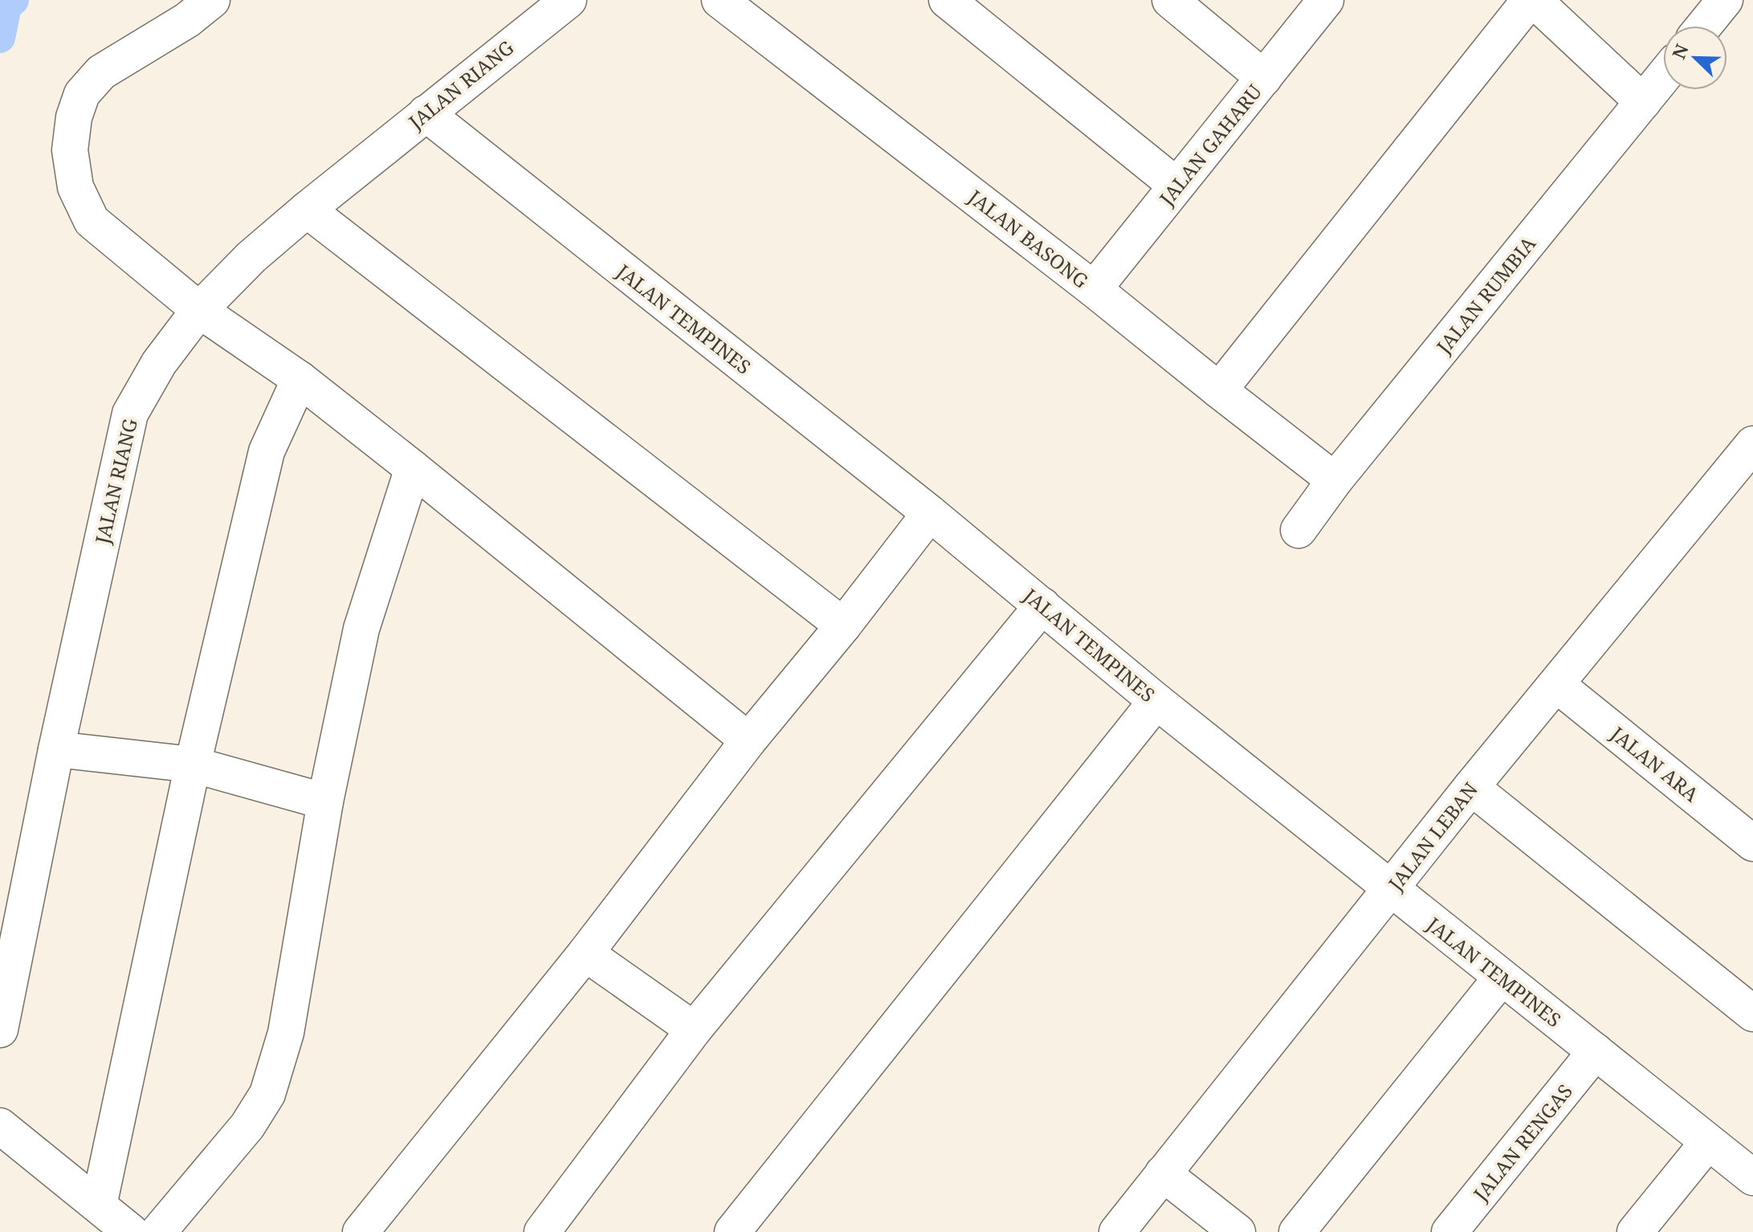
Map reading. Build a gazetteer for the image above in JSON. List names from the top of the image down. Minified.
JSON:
{"streets":{"street":["JALAN RIANG","JALAN GAHARU","JALAN BASONG","JALAN RUMBIA","JALAN TEMPINES","JALAN ARA","JALAN LEBAN","JALAN RENGAS"]},"crossings":[["JALAN RIANG","JALAN TEMPINES"],["JALAN GAHARU","JALAN BASONG"],["JALAN BASONG","JALAN RUMBIA"],["JALAN TEMPINES","JALAN LEBAN"],["JALAN TEMPINES","JALAN RENGAS"],["JALAN ARA","JALAN LEBAN"]],"north":"top left"}
